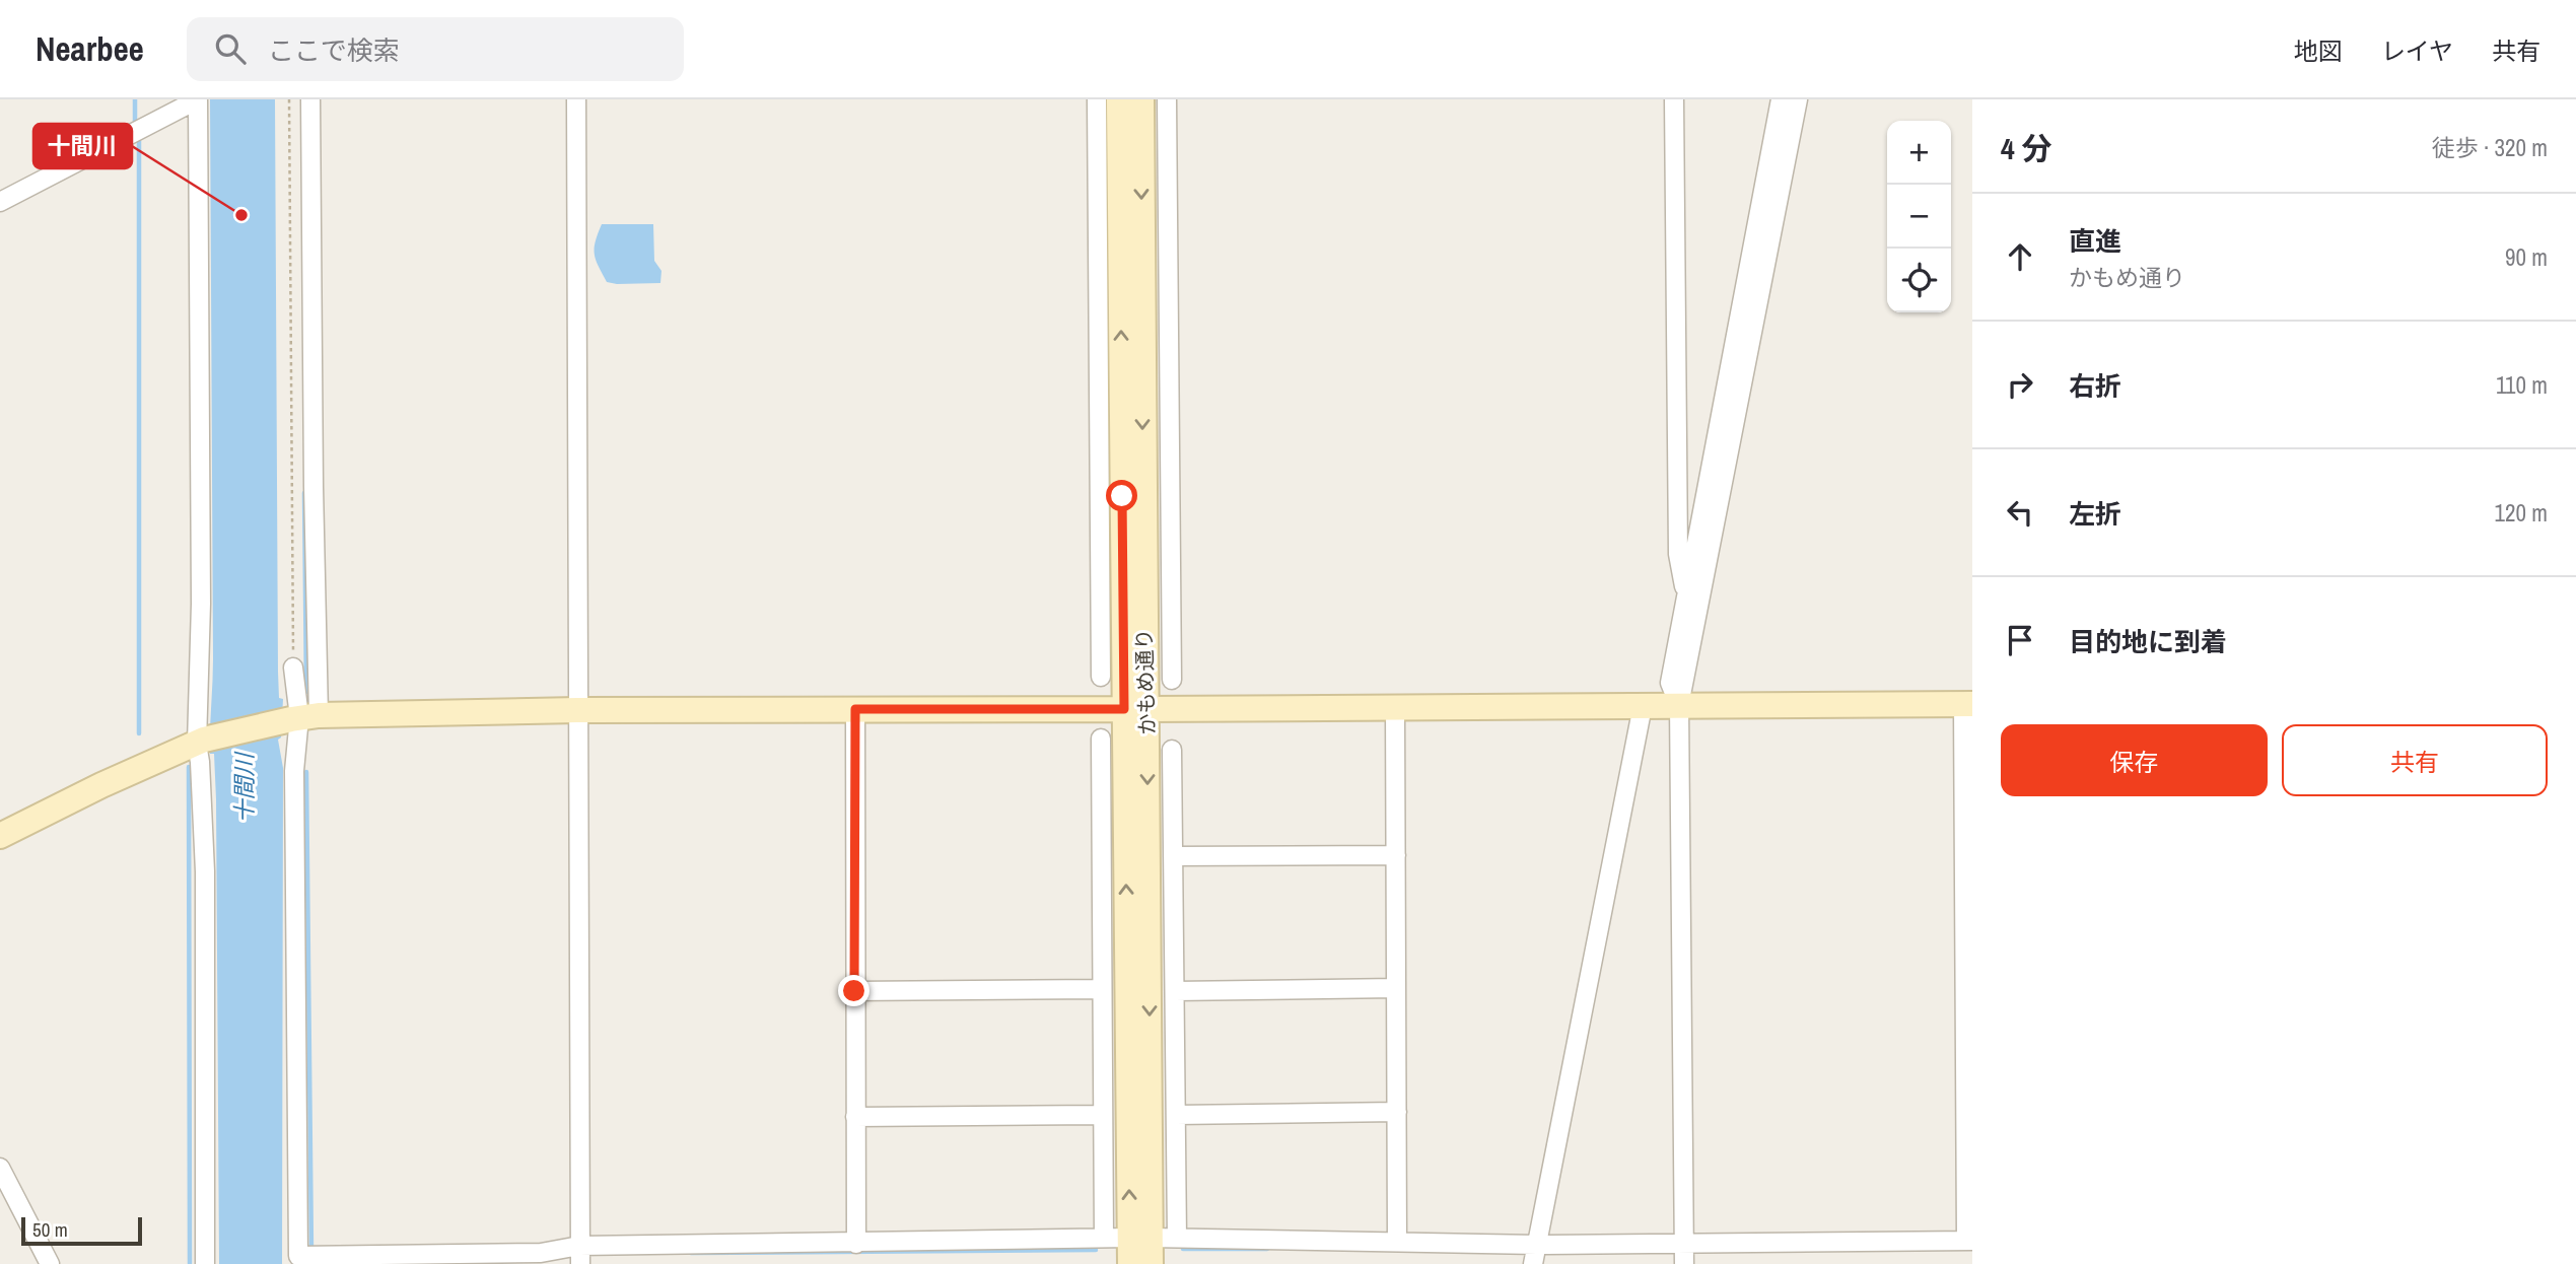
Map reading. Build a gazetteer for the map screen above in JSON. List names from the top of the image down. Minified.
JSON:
{"streets":{"street":["かもめ通り"]},"water":["十間川"],"places":["十間川"],"scale_bar":"50 m","page":{"header":"Nearbee","search":"ここで検索","nav":["地図","レイヤ","共有"],"heading":["4 分","徒歩 · 320 m"],"map_buttons":["+","−"],"list":[["直進","かもめ通り","90 m"],["右折","110 m"],["左折","120 m"],"目的地に到着"],"buttons":["保存","共有"],"scale":"50 m"}}
